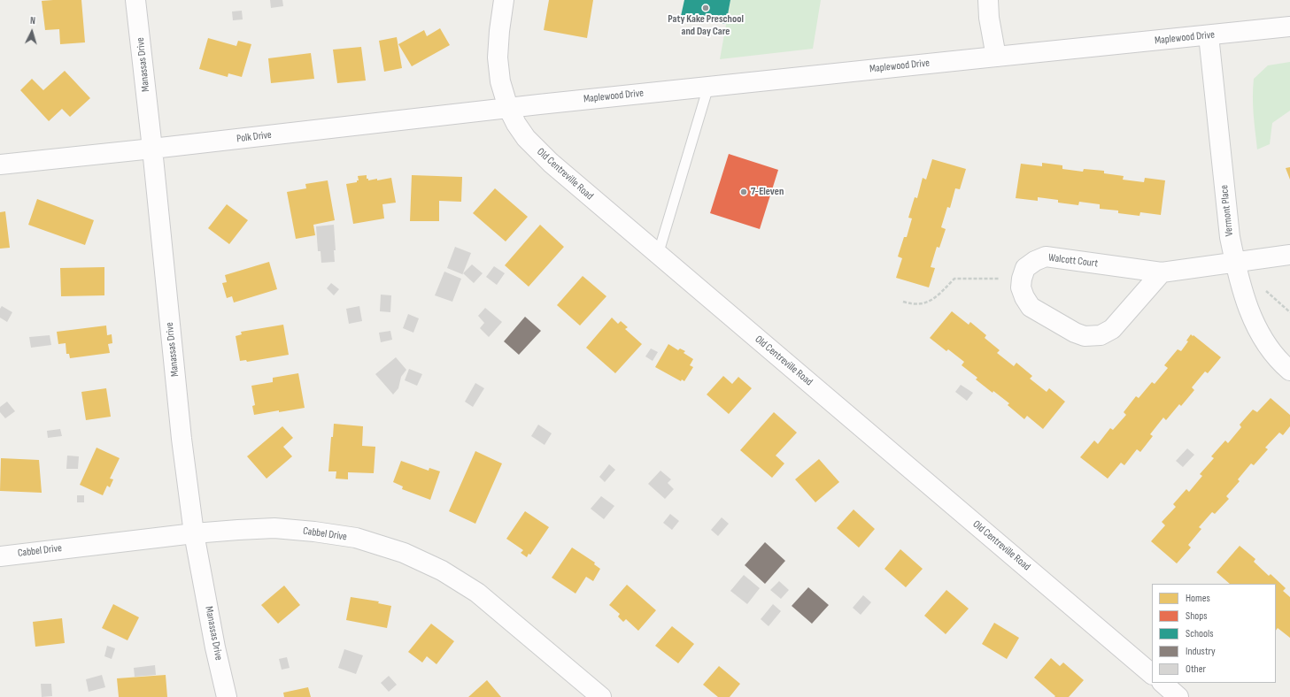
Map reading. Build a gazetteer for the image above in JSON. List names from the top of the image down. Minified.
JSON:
{"streets":{"street":["Maplewood Drive","Manassas Drive","Polk Drive","Old Centreville Road","Vermont Place","Walcott Court","Cabbel Drive"]},"crossings":[["Maplewood Drive","Polk Drive"],["Maplewood Drive","Old Centreville Road"],["Maplewood Drive","Vermont Place"],["Manassas Drive","Polk Drive"],["Manassas Drive","Cabbel Drive"],["Polk Drive","Old Centreville Road"],["Vermont Place","Walcott Court"]],"places":["Paty Kake Preschool and Day Care","7-Eleven"],"legend":["Homes","Shops","Schools","Industry","Other"],"north":"top"}
